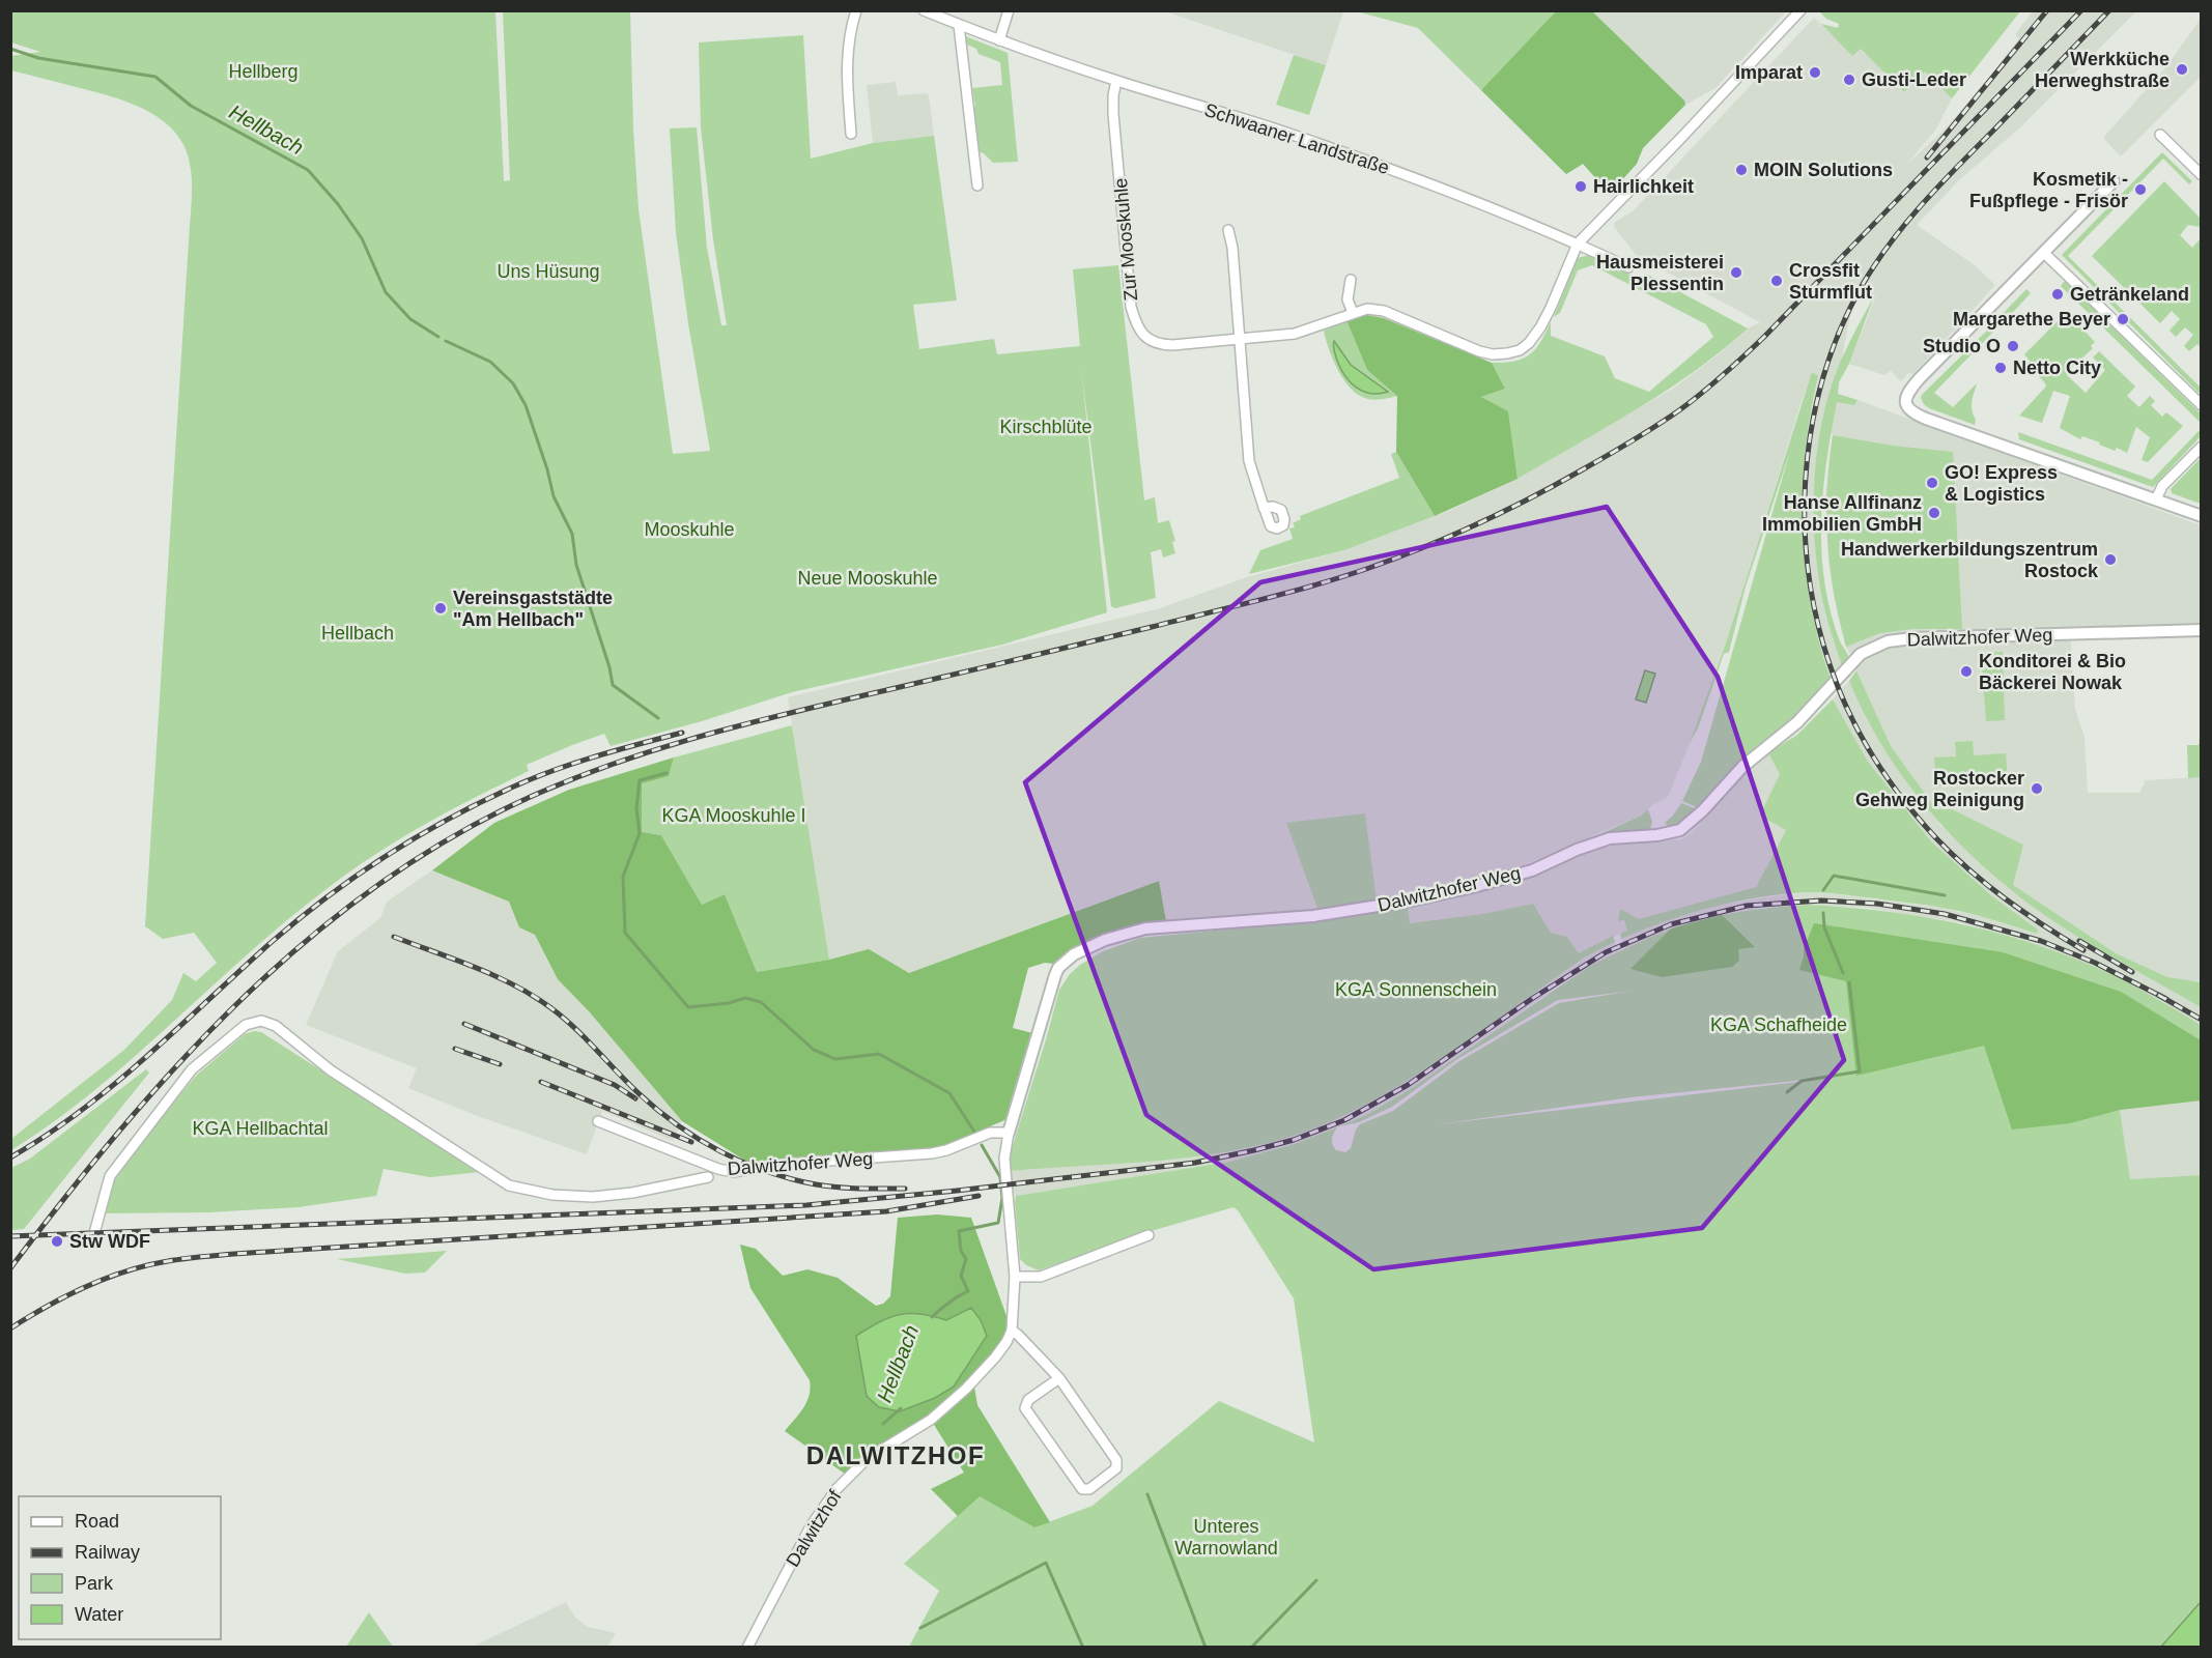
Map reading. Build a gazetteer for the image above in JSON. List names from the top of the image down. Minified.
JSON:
{"streets":{"street":["Schwaaner Landstraße","Zur Mooskuhle","Dalwitzhofer Weg","Dalwitzhof"]},"crossings":[["Schwaaner Landstraße","Zur Mooskuhle"],["Dalwitzhofer Weg","Dalwitzhof"]],"districts":["DALWITZHOF"],"water":["Hellbach"],"parks":["Hellberg","Uns Hüsung","Kirschblüte","Mooskuhle","Neue Mooskuhle","Hellbach","KGA Mooskuhle I","KGA Sonnenschein","KGA Schafheide","KGA Hellbachtal","Unteres Warnowland"],"places":["Werkküche Herweghstraße","Imparat","Gusti-Leder","MOIN Solutions","Hairlichkeit","Kosmetik - Fußpflege - Frisör","Hausmeisterei Plessentin","Crossfit Sturmflut","Getränkeland","Margarethe Beyer","Studio O","Netto City","GO! Express & Logistics","Hanse Allfinanz Immobilien GmbH","Handwerkerbildungszentrum Rostock","Vereinsgaststädte \"Am Hellbach\"","Konditorei & Bio Bäckerei Nowak","Rostocker Gehweg Reinigung","Stw WDF"],"legend":["Road","Railway","Park","Water"]}
